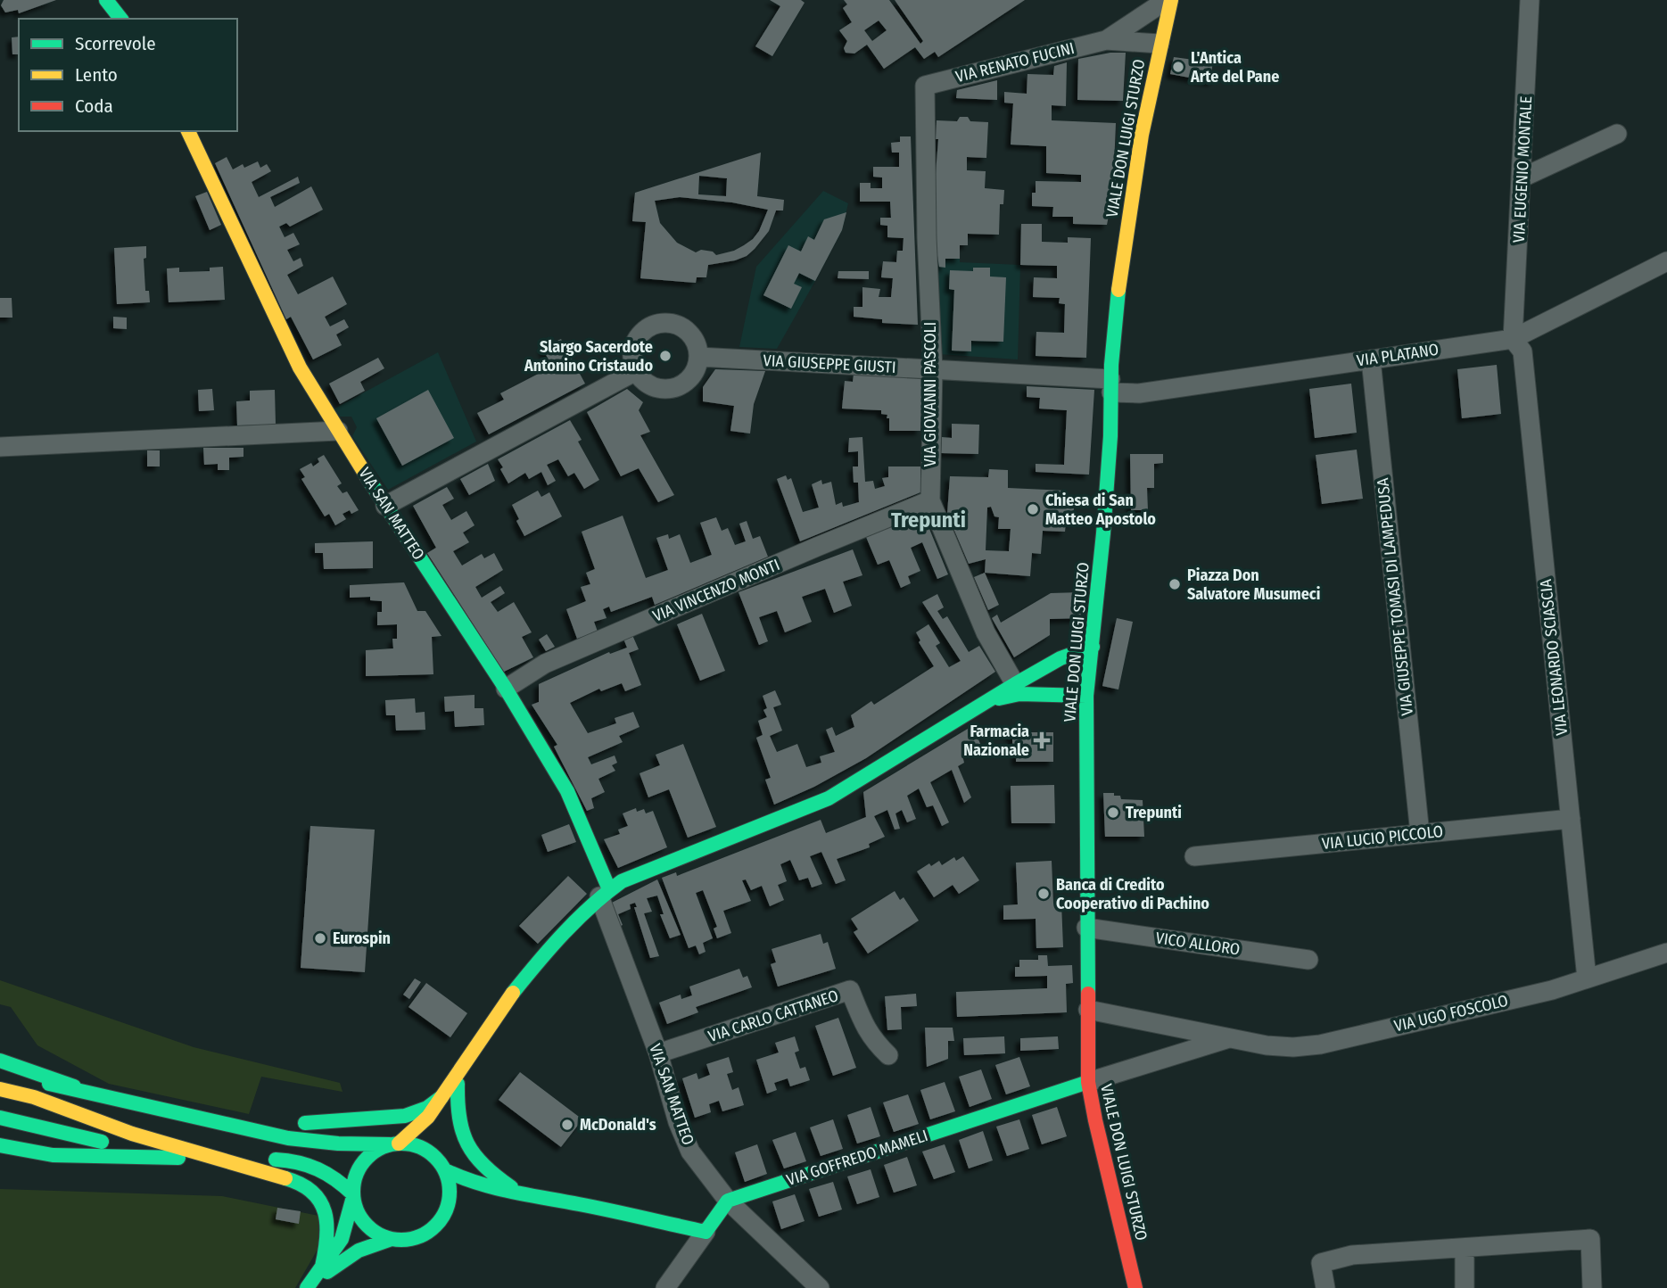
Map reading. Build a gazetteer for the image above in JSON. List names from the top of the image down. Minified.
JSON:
{"streets":{"main road":["VIALE DON LUIGI STURZO","VIA SAN MATTEO","VIA GOFFREDO MAMELI"],"street":["VIA RENATO FUCINI","VIA EUGENIO MONTALE","VIA PLATANO","VIA GIUSEPPE GIUSTI","VIA GIOVANNI PASCOLI","VIA VINCENZO MONTI","VIA GIUSEPPE TOMASI DI LAMPEDUSA","VIA LEONARDO SCIASCIA","VIA LUCIO PICCOLO","VICO ALLORO","VIA UGO FOSCOLO","VIA CARLO CATTANEO"]},"crossings":[["VIA RENATO FUCINI","VIALE DON LUIGI STURZO"],["VIA RENATO FUCINI","VIA GIOVANNI PASCOLI"],["VIALE DON LUIGI STURZO","VIA PLATANO"],["VIALE DON LUIGI STURZO","VIA GIUSEPPE GIUSTI"],["VIALE DON LUIGI STURZO","VICO ALLORO"],["VIALE DON LUIGI STURZO","VIA UGO FOSCOLO"],["VIALE DON LUIGI STURZO","VIA GOFFREDO MAMELI"],["VIA EUGENIO MONTALE","VIA PLATANO"],["VIA EUGENIO MONTALE","VIA LEONARDO SCIASCIA"],["VIA PLATANO","VIA GIUSEPPE GIUSTI"],["VIA PLATANO","VIA GIUSEPPE TOMASI DI LAMPEDUSA"],["VIA PLATANO","VIA LEONARDO SCIASCIA"],["VIA GIUSEPPE GIUSTI","VIA GIOVANNI PASCOLI"],["VIA GIOVANNI PASCOLI","VIA VINCENZO MONTI"],["VIA SAN MATTEO","VIA VINCENZO MONTI"],["VIA SAN MATTEO","VIA CARLO CATTANEO"],["VIA SAN MATTEO","VIA GOFFREDO MAMELI"],["VIA GIUSEPPE TOMASI DI LAMPEDUSA","VIA LUCIO PICCOLO"],["VIA LEONARDO SCIASCIA","VIA LUCIO PICCOLO"],["VIA LEONARDO SCIASCIA","VIA UGO FOSCOLO"]],"districts":["Trepunti"],"places":{"other":["L'Antica Arte del Pane","Slargo Sacerdote Antonino Cristaudo","Chiesa di San Matteo Apostolo","Piazza Don Salvatore Musumeci","Trepunti","Banca di Credito Cooperativo di Pachino","Eurospin","McDonald's"],"health":["Farmacia Nazionale"]},"legend":["Scorrevole","Lento","Coda"]}
